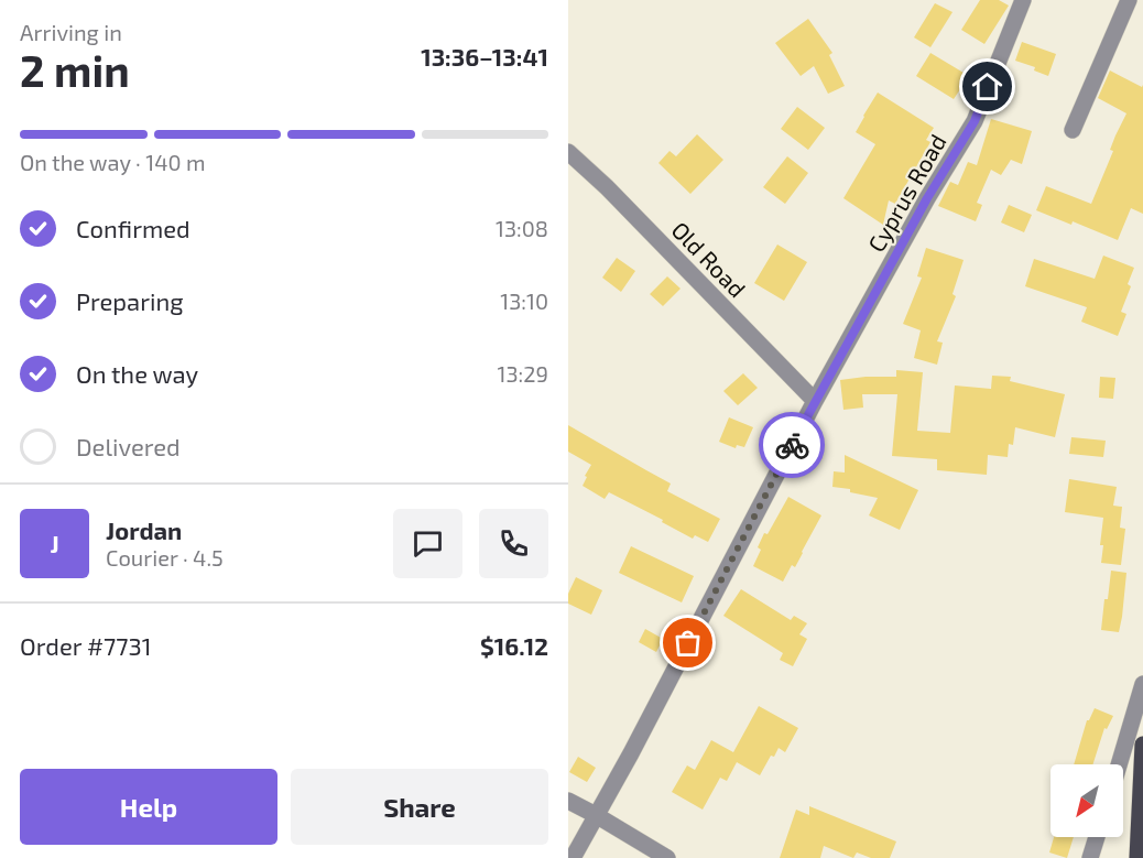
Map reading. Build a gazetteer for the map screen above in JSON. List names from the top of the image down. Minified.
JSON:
{"streets":{"street":["Cyprus Road","Old Road"]},"crossings":[["Cyprus Road","Old Road"]],"north":"bottom left","page":{"heading":["2 min","Arriving in","13:36–13:41"],"panel":["Jordan","Courier · 4.5","Order #7731","$16.12"],"bar":"On the way · 140 m","list":[["Confirmed","13:08"],["Preparing","13:10"],["On the way","13:29"],"Delivered"],"round":"J","buttons":["Help","Share"]}}
